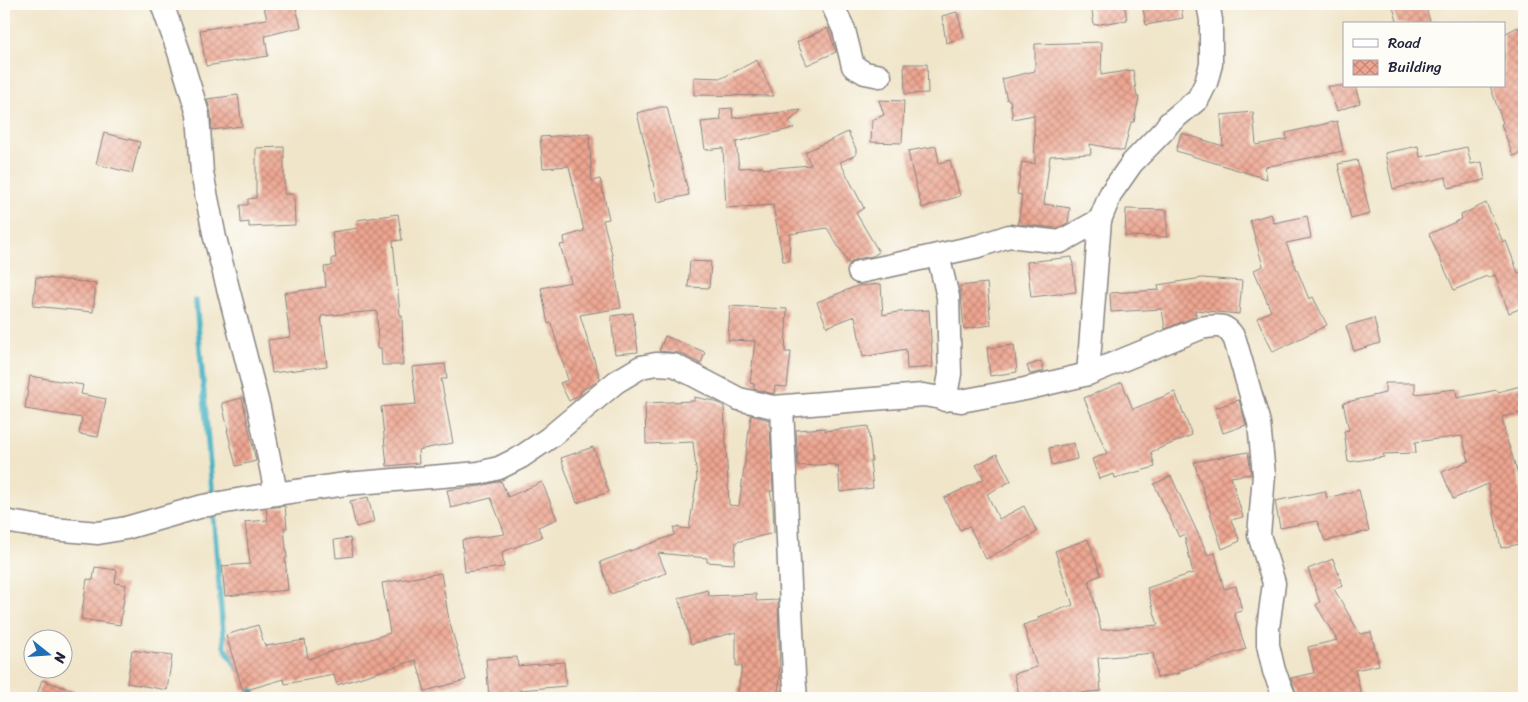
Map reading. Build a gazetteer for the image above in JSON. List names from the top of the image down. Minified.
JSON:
{"legend":["Road","Building"],"north":"right"}
